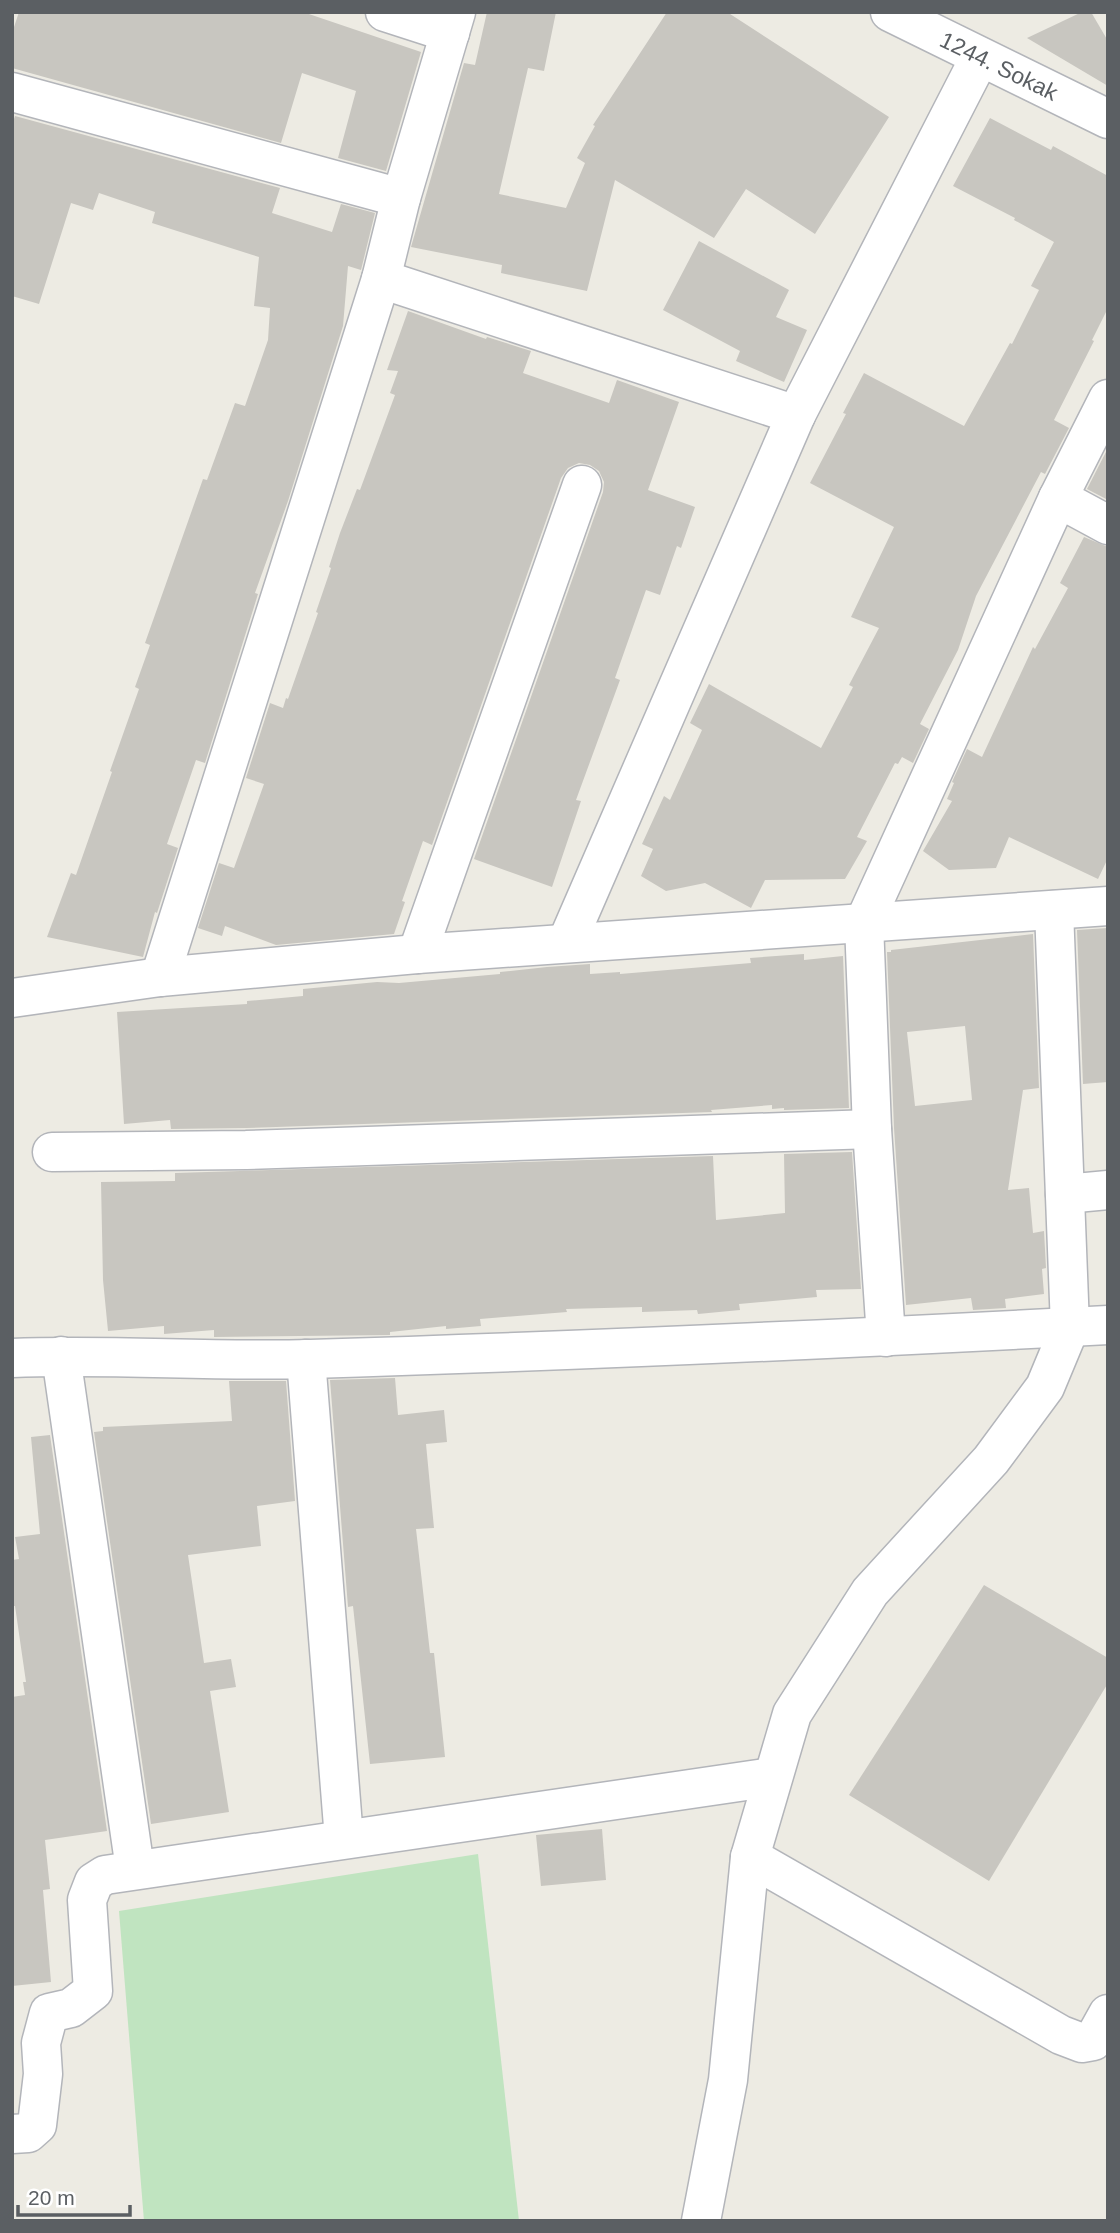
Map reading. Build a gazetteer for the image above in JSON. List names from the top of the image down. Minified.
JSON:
{"streets":{"street":["1244. Sokak"]},"scale_bar":"20 m"}
